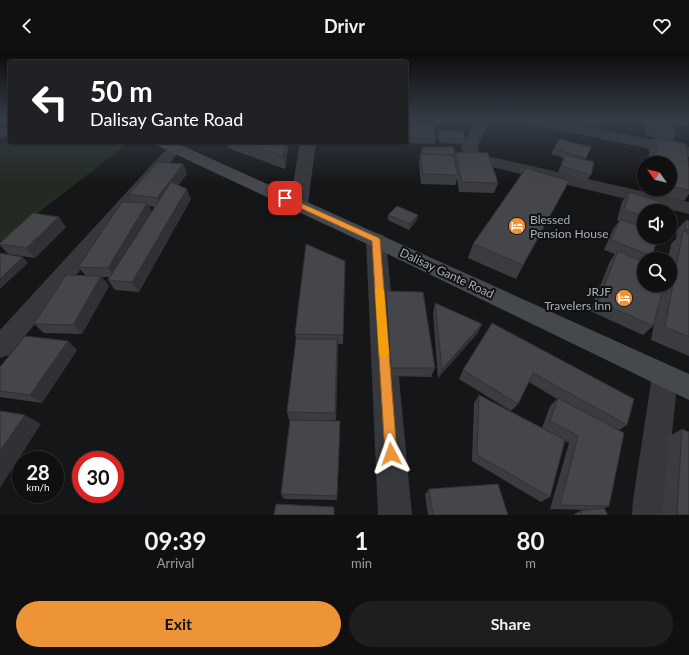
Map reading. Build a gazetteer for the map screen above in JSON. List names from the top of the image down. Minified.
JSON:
{"streets":{"main road":["Dalisay Gante Road"]},"places":{"hotel":["Blessed Pension House","JRJF Travelers Inn"]},"north":"top left","page":{"header":"Drivr","turn":["50 m","Dalisay Gante Road"],"speed":"28 km/h","limit":"30","eta":["09:39","Arrival","1","min","80","m"],"buttons":["Exit","Share"]}}
